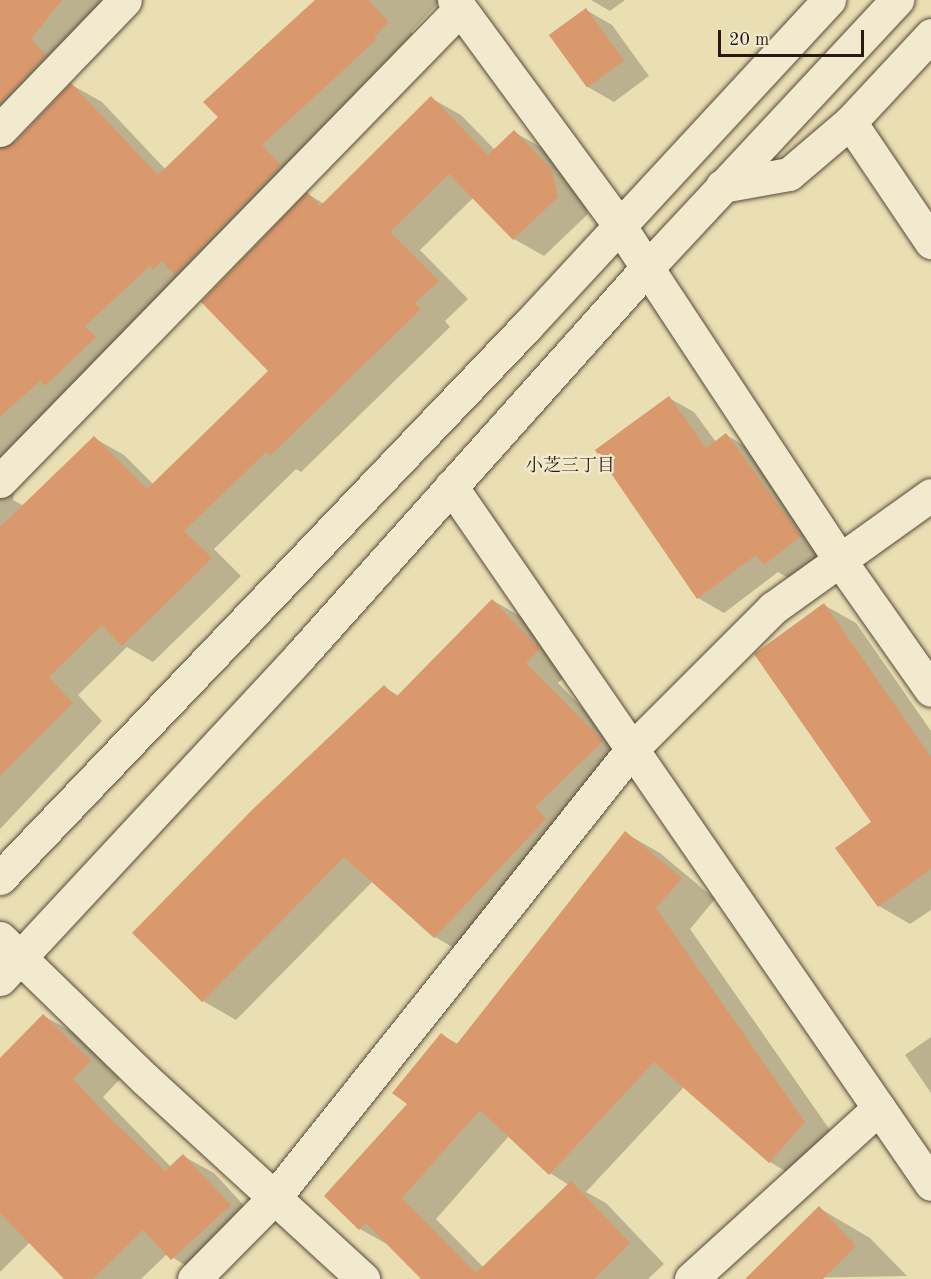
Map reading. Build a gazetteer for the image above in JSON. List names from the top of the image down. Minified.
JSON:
{"districts":["小芝三丁目"],"scale_bar":"20 m"}
